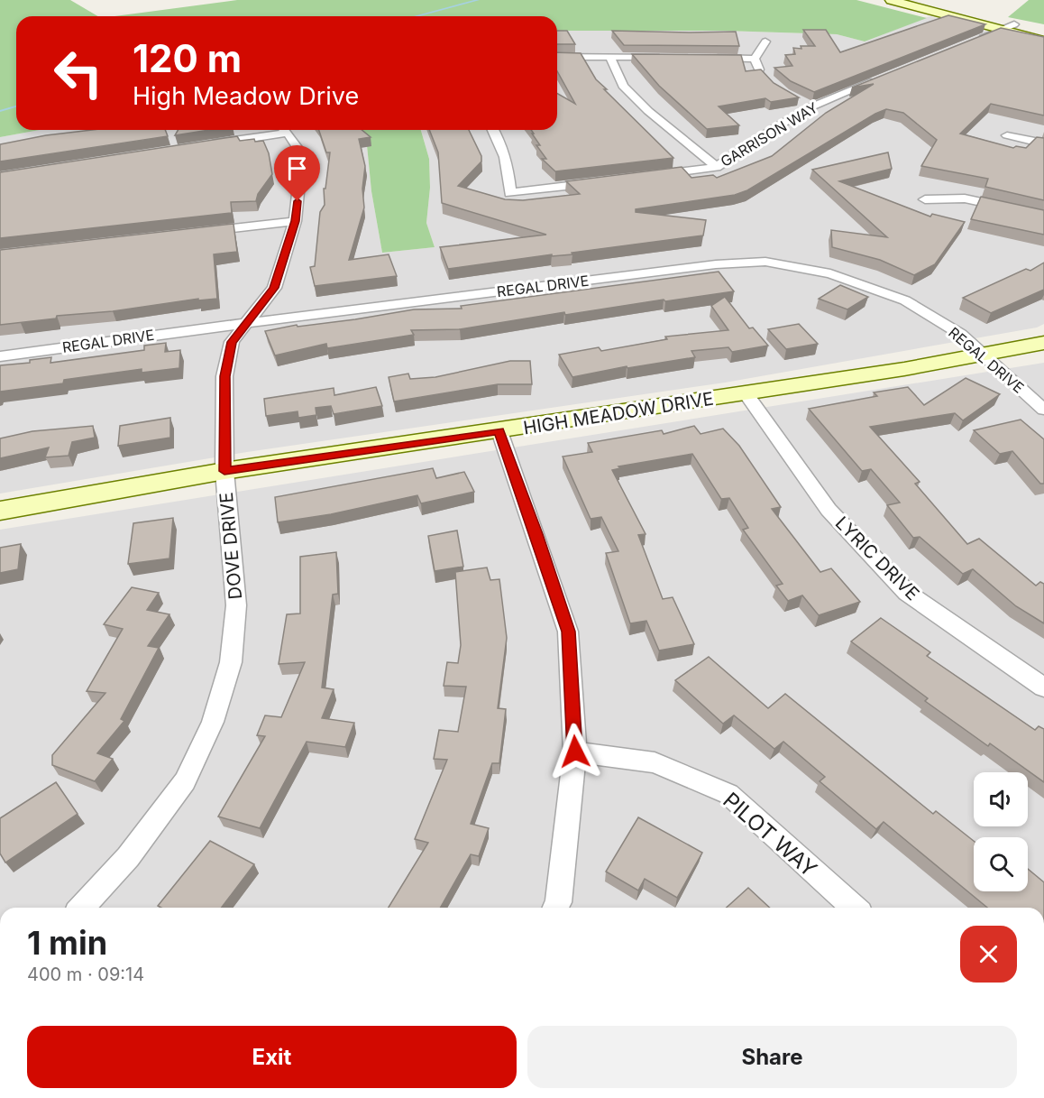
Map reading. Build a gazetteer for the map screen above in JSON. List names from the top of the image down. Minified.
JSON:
{"streets":{"street":["GARRISON WAY","REGAL DRIVE","HIGH MEADOW DRIVE","DOVE DRIVE","LYRIC DRIVE","PILOT WAY"]},"crossings":[["REGAL DRIVE","HIGH MEADOW DRIVE"],["REGAL DRIVE","DOVE DRIVE"],["HIGH MEADOW DRIVE","DOVE DRIVE"],["HIGH MEADOW DRIVE","LYRIC DRIVE"]],"page":{"turn":["120 m","High Meadow Drive"],"heading":["1 min","400 m · 09:14"],"buttons":["Exit","Share"]}}
